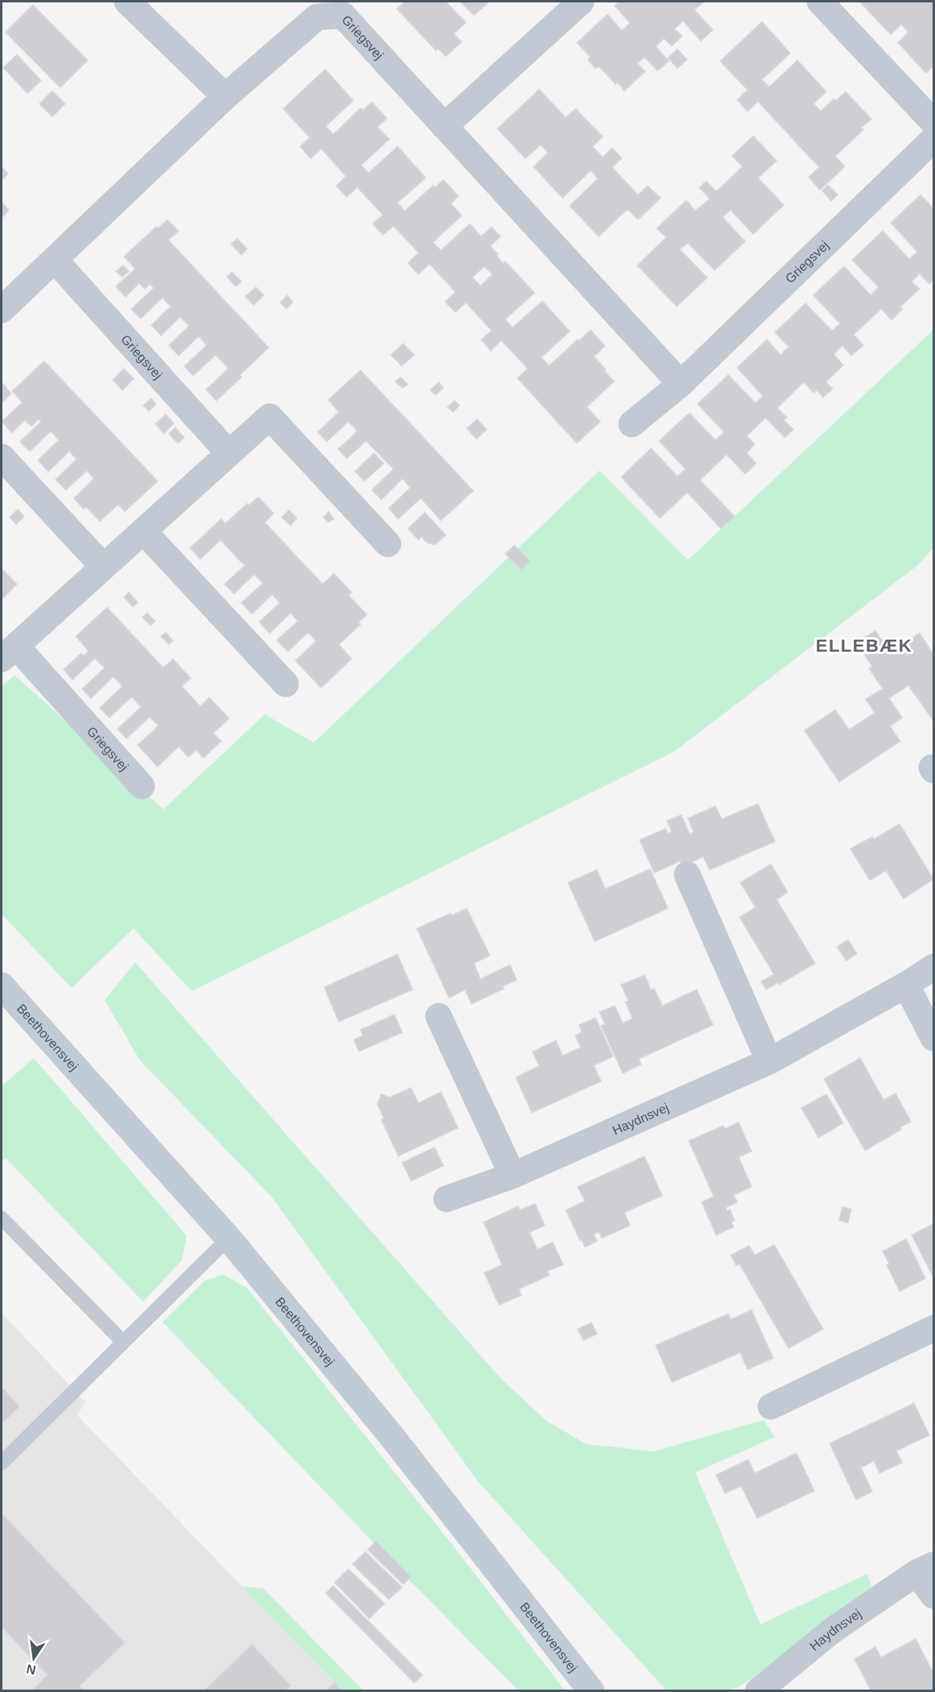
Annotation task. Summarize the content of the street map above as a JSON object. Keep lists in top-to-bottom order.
{
  "streets": {
    "street": ["Griegsvej", "Beethovensvej", "Haydnsvej"]
  },
  "districts": ["ELLEBÆK"],
  "north": "bottom"
}
